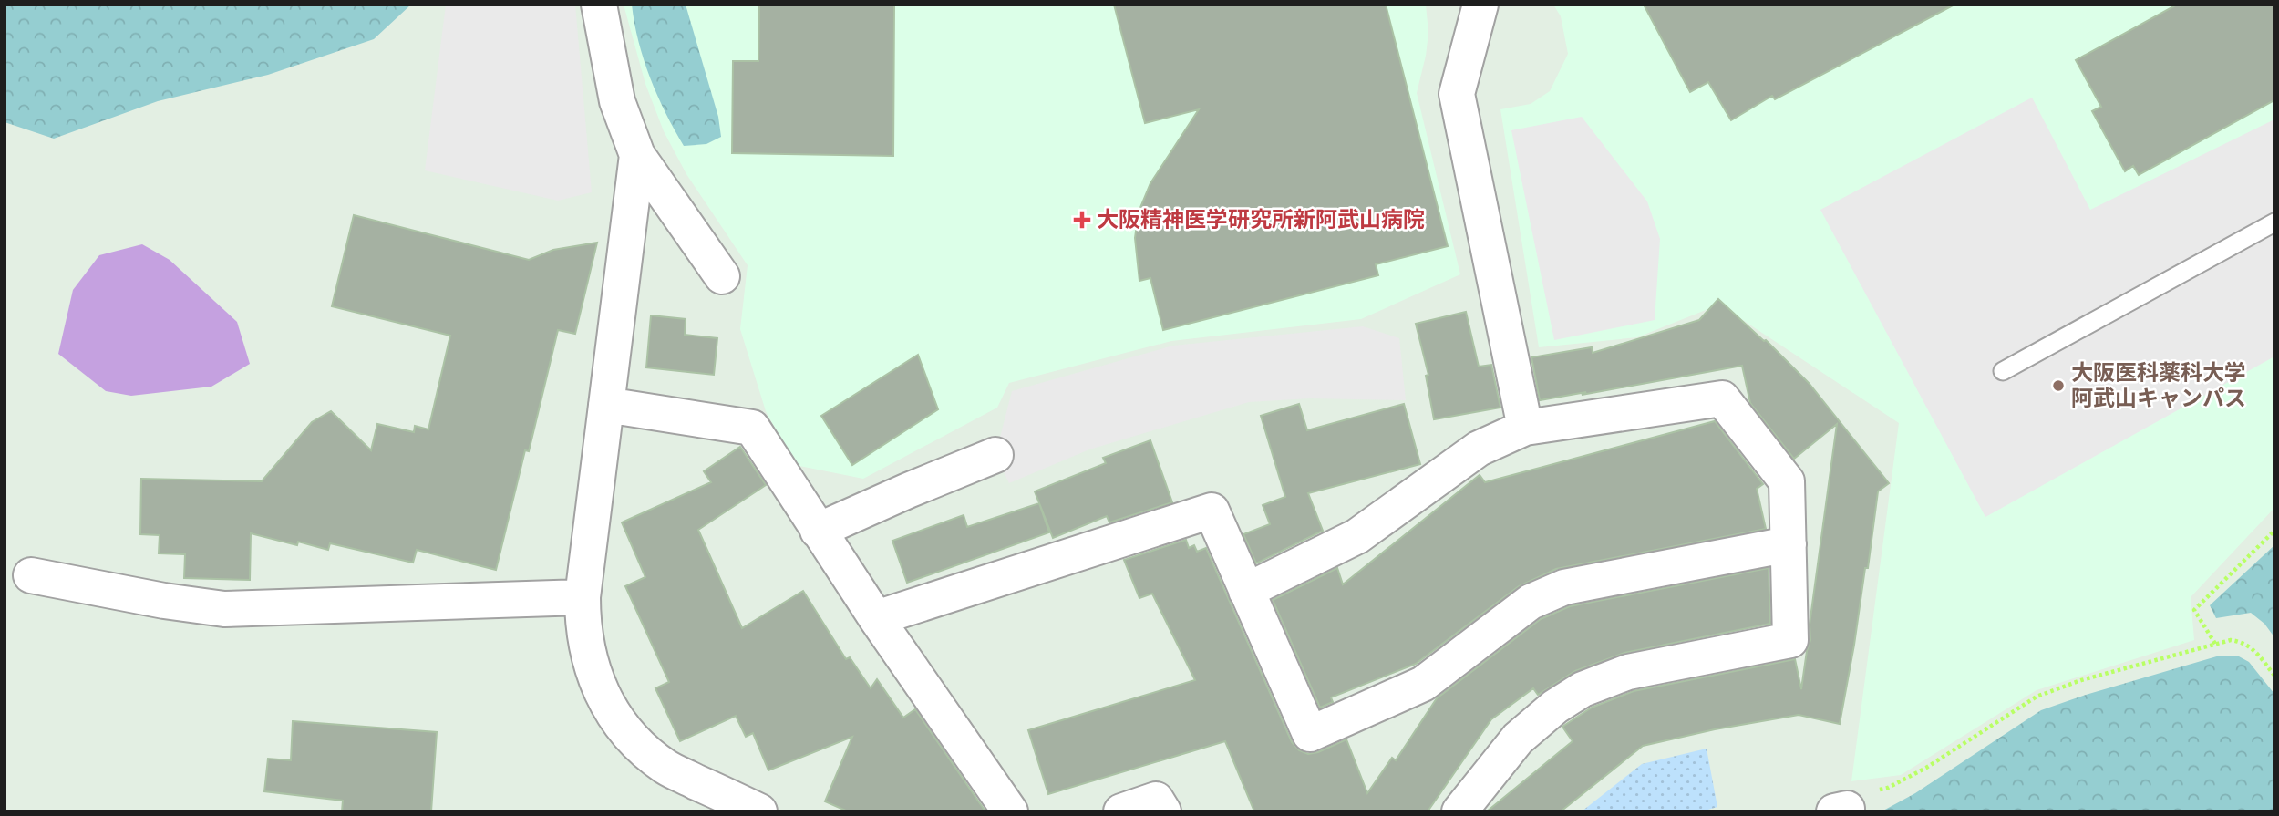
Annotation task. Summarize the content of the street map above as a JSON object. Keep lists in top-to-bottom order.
{
  "places": {
    "health": ["大阪精神医学研究所新阿武山病院"],
    "other": ["大阪医科薬科大学 阿武山キャンパス"]
  }
}
